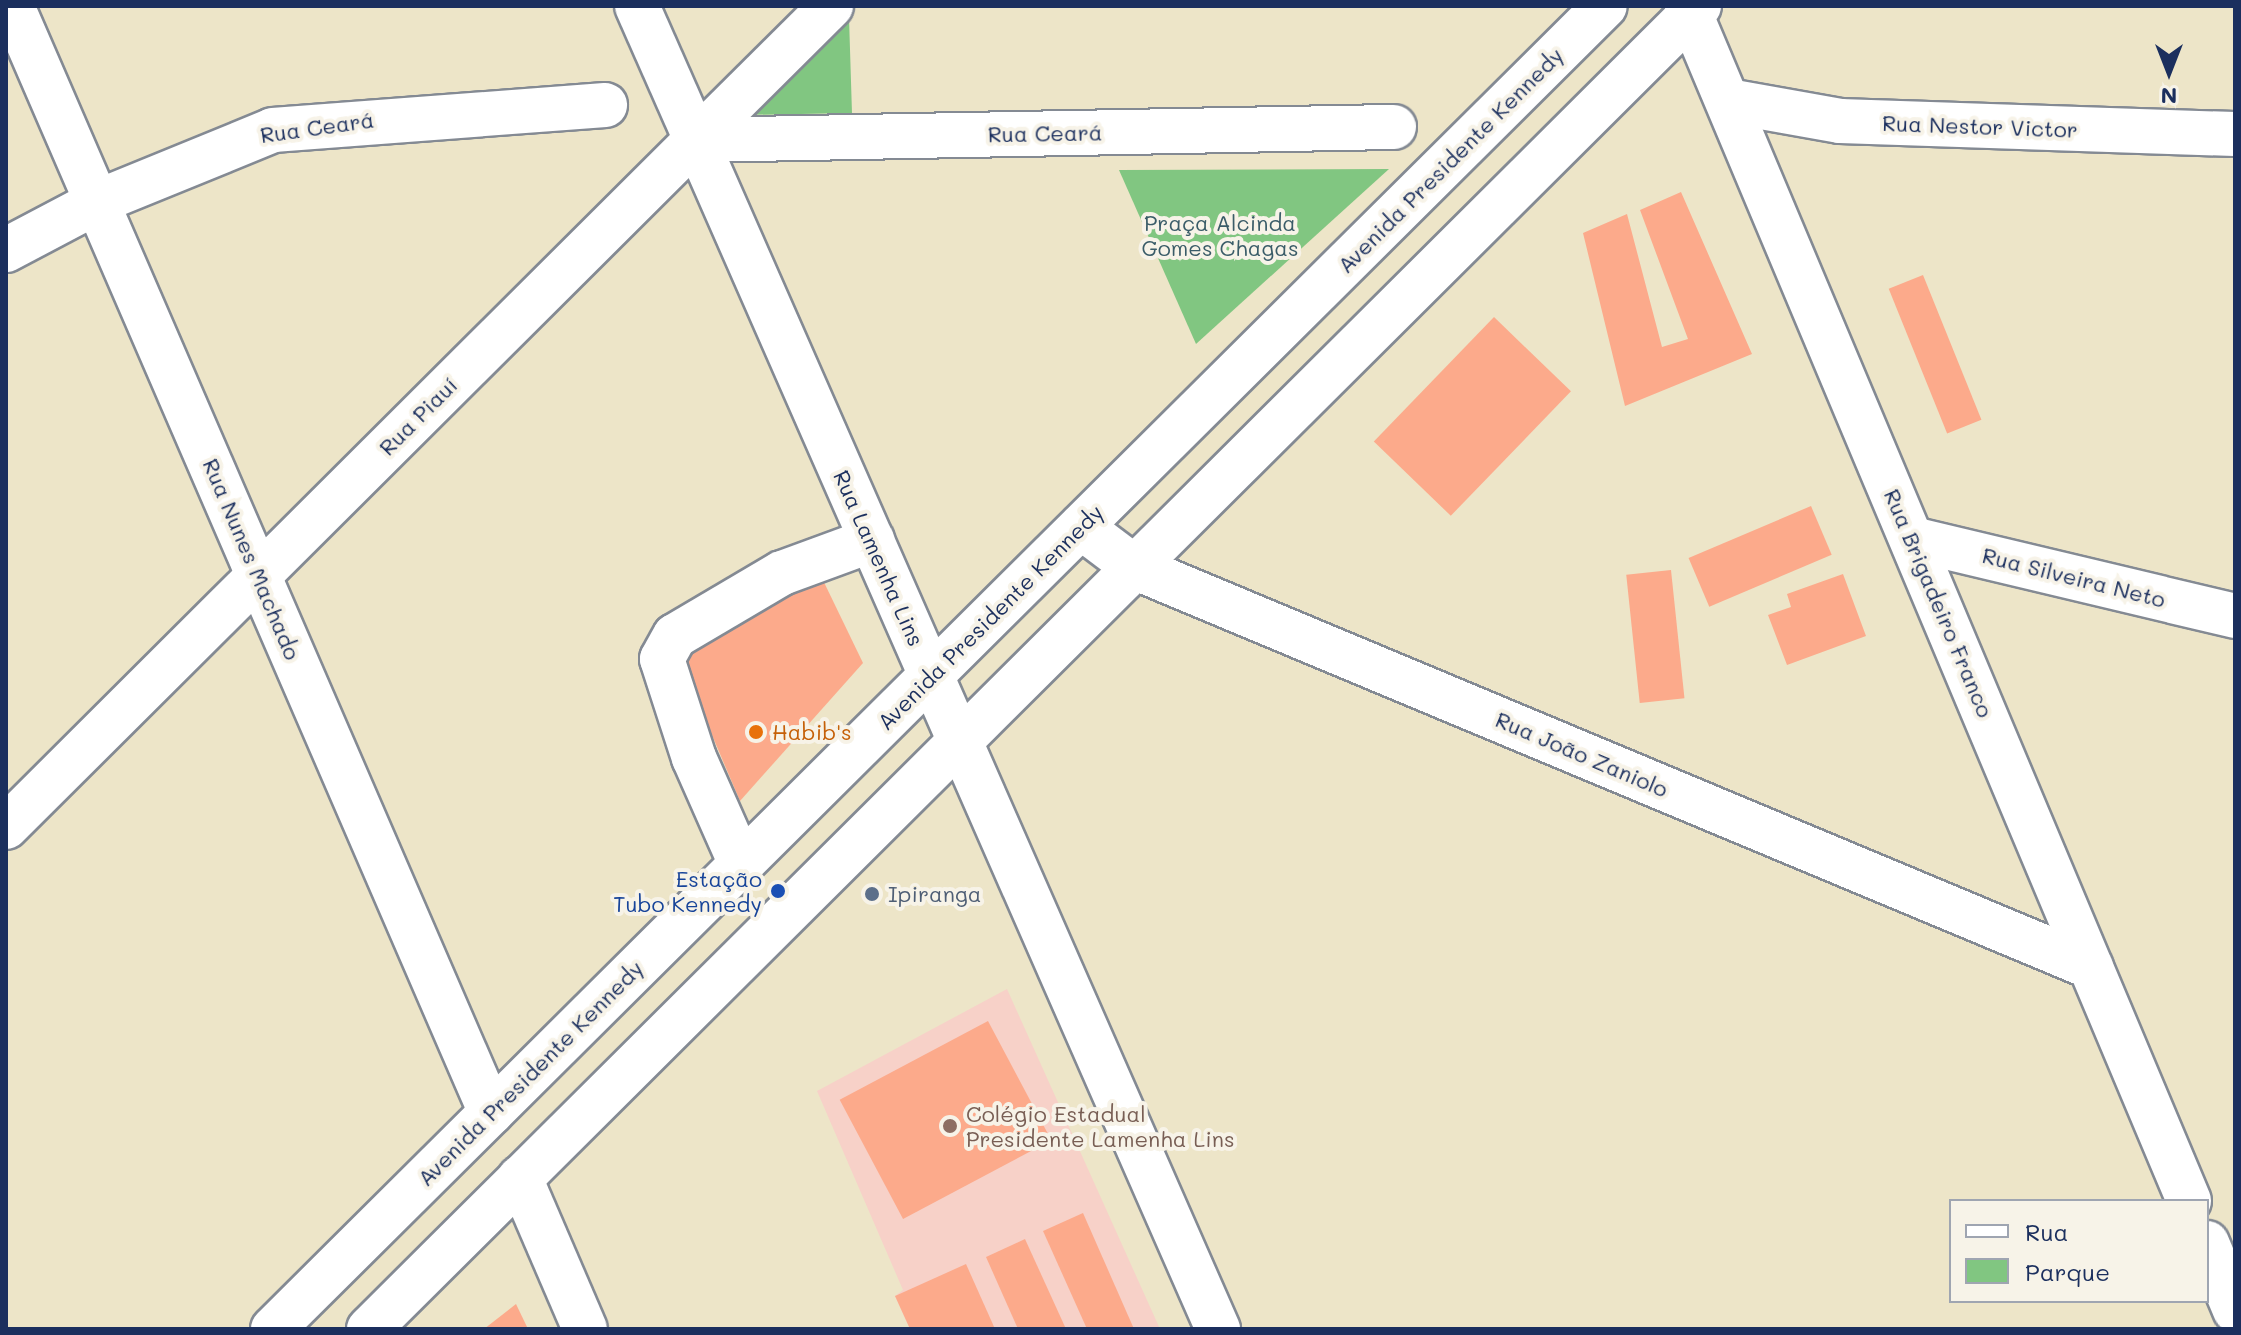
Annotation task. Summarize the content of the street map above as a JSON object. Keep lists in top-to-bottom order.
{
  "streets": {
    "main road": [
      "Rua Nestor Victor",
      "Rua Ceará",
      "Avenida Presidente Kennedy",
      "Rua Piauí",
      "Rua Lamenha Lins",
      "Rua Nunes Machado",
      "Rua Silveira Neto",
      "Rua Brigadeiro Franco",
      "Rua João Zaniolo"
    ]
  },
  "crossings": [
    ["Rua Nestor Victor", "Rua Brigadeiro Franco"],
    ["Rua Ceará", "Rua Piauí"],
    ["Rua Ceará", "Rua Lamenha Lins"],
    ["Rua Ceará", "Rua Nunes Machado"],
    ["Avenida Presidente Kennedy", "Rua Lamenha Lins"],
    ["Avenida Presidente Kennedy", "Rua Nunes Machado"],
    ["Avenida Presidente Kennedy", "Rua João Zaniolo"],
    ["Rua Piauí", "Rua Lamenha Lins"],
    ["Rua Piauí", "Rua Nunes Machado"],
    ["Rua Silveira Neto", "Rua Brigadeiro Franco"],
    ["Rua Brigadeiro Franco", "Rua João Zaniolo"]
  ],
  "parks": ["Praça Alcinda Gomes Chagas"],
  "places": [
    "Habib's",
    "Estação Tubo Kennedy",
    "Ipiranga",
    "Colégio Estadual Presidente Lamenha Lins"
  ],
  "legend": ["Rua", "Parque"],
  "north": "bottom"
}
